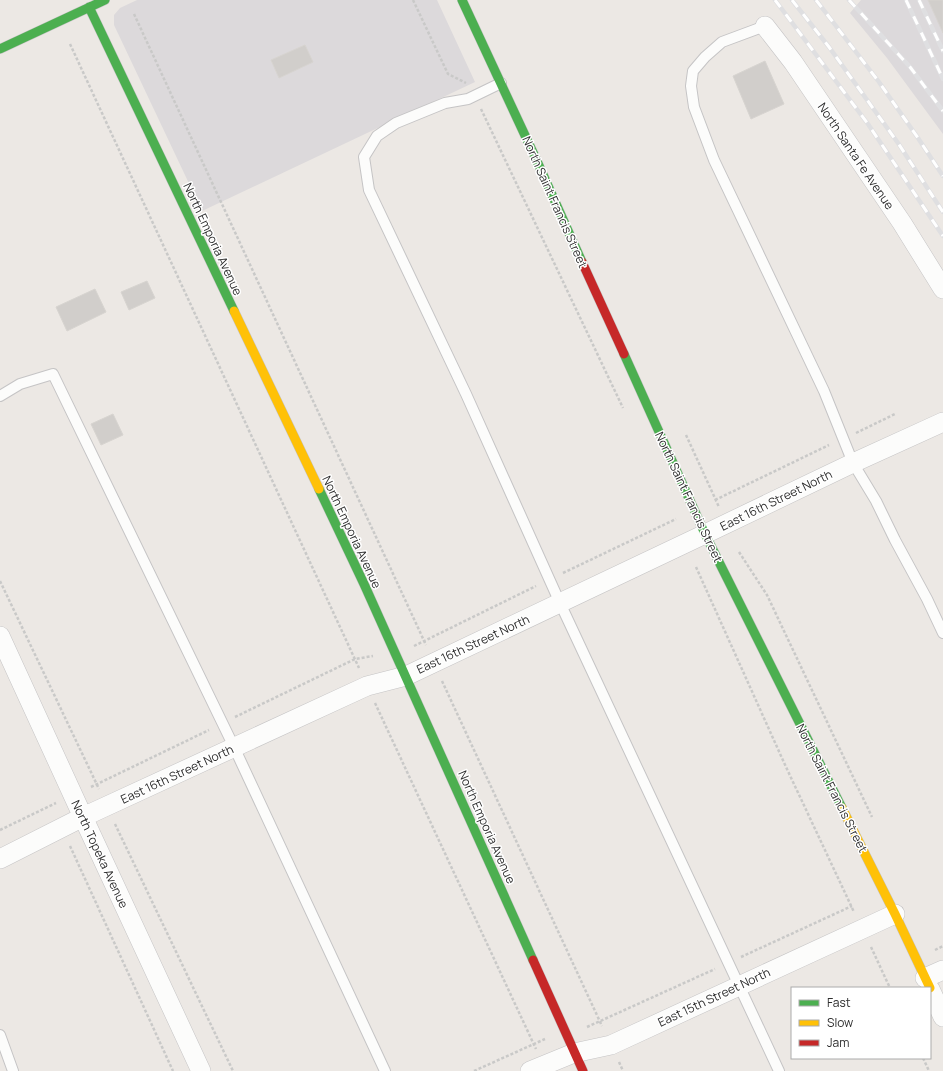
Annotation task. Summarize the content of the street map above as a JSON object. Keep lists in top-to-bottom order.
{
  "streets": {
    "street": [
      "North Santa Fe Avenue",
      "North Saint Francis Street",
      "North Emporia Avenue",
      "East 16th Street North",
      "North Topeka Avenue",
      "East 15th Street North"
    ]
  },
  "crossings": [
    ["North Saint Francis Street", "East 16th Street North"],
    ["North Saint Francis Street", "East 15th Street North"],
    ["North Emporia Avenue", "East 16th Street North"],
    ["North Emporia Avenue", "East 15th Street North"],
    ["East 16th Street North", "North Topeka Avenue"]
  ],
  "legend": ["Fast", "Slow", "Jam"]
}
